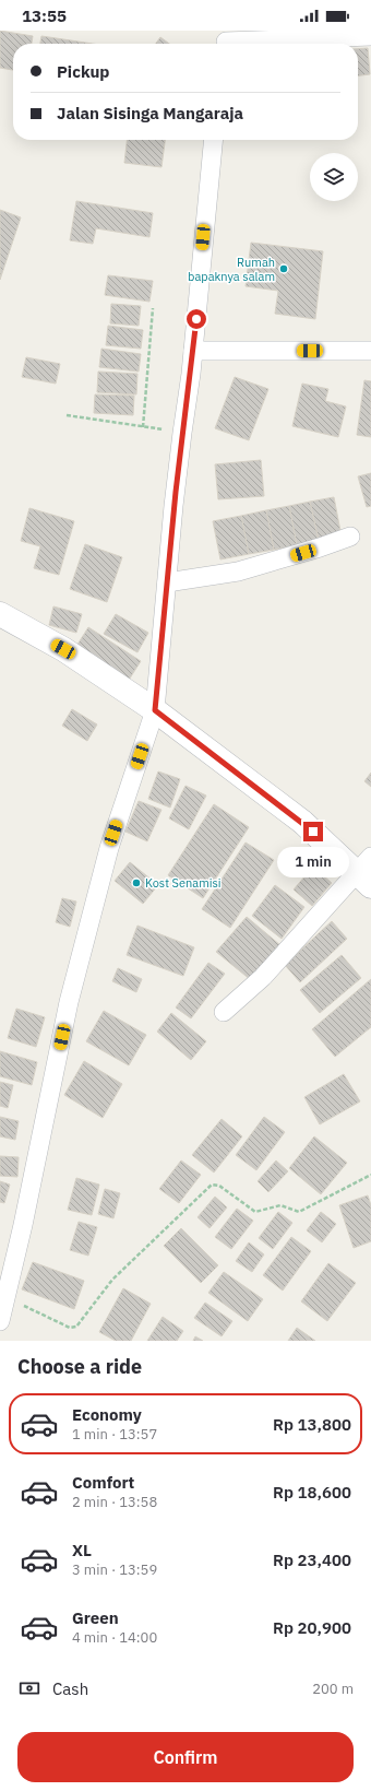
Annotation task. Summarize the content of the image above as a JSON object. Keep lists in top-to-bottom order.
{
  "places": ["Rumah bapaknya salam", "Kost Senamisi"],
  "page": {
    "status": "13:55",
    "banner": ["Pickup", "Jalan Sisinga Mangaraja"],
    "bubble": "1 min",
    "heading": "Choose a ride",
    "list": [
      {
        "name": "Economy",
        "note": "1 min · 13:57",
        "value": "Rp 13,800"
      },
      {
        "name": "Comfort",
        "note": "2 min · 13:58",
        "value": "Rp 18,600"
      },
      {
        "name": "XL",
        "note": "3 min · 13:59",
        "value": "Rp 23,400"
      },
      {
        "name": "Green",
        "note": "4 min · 14:00",
        "value": "Rp 20,900"
      }
    ],
    "pay": ["Cash", "200 m"],
    "buttons": "Confirm"
  }
}
